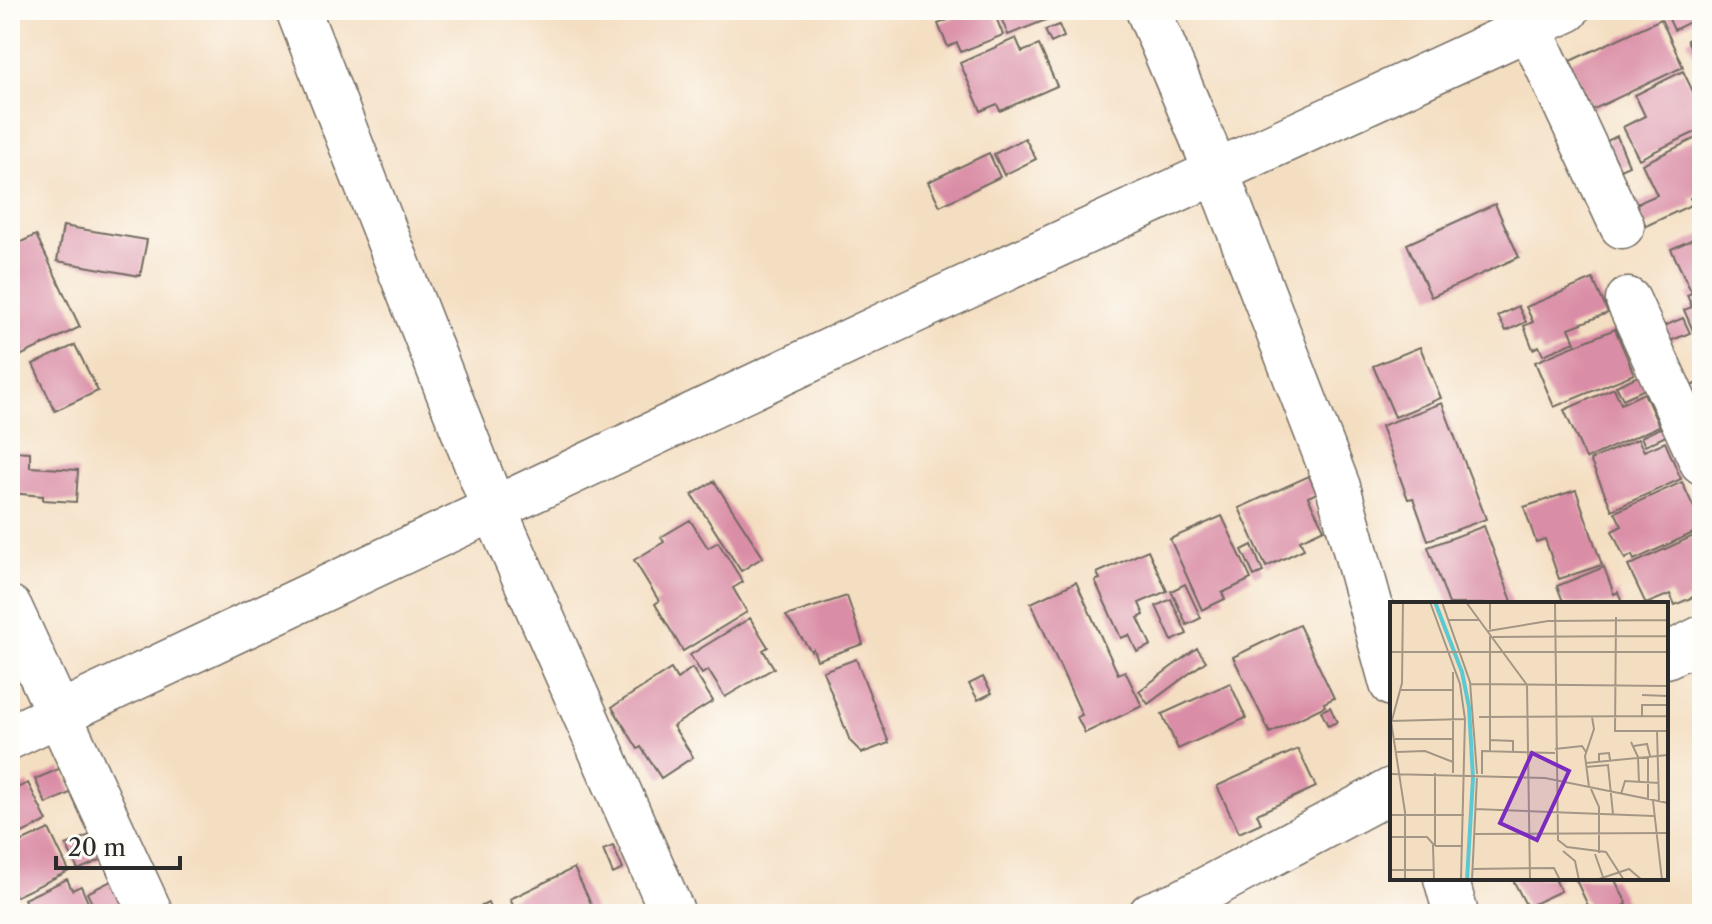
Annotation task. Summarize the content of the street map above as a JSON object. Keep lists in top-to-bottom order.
{
  "scale_bar": "20 m"
}
